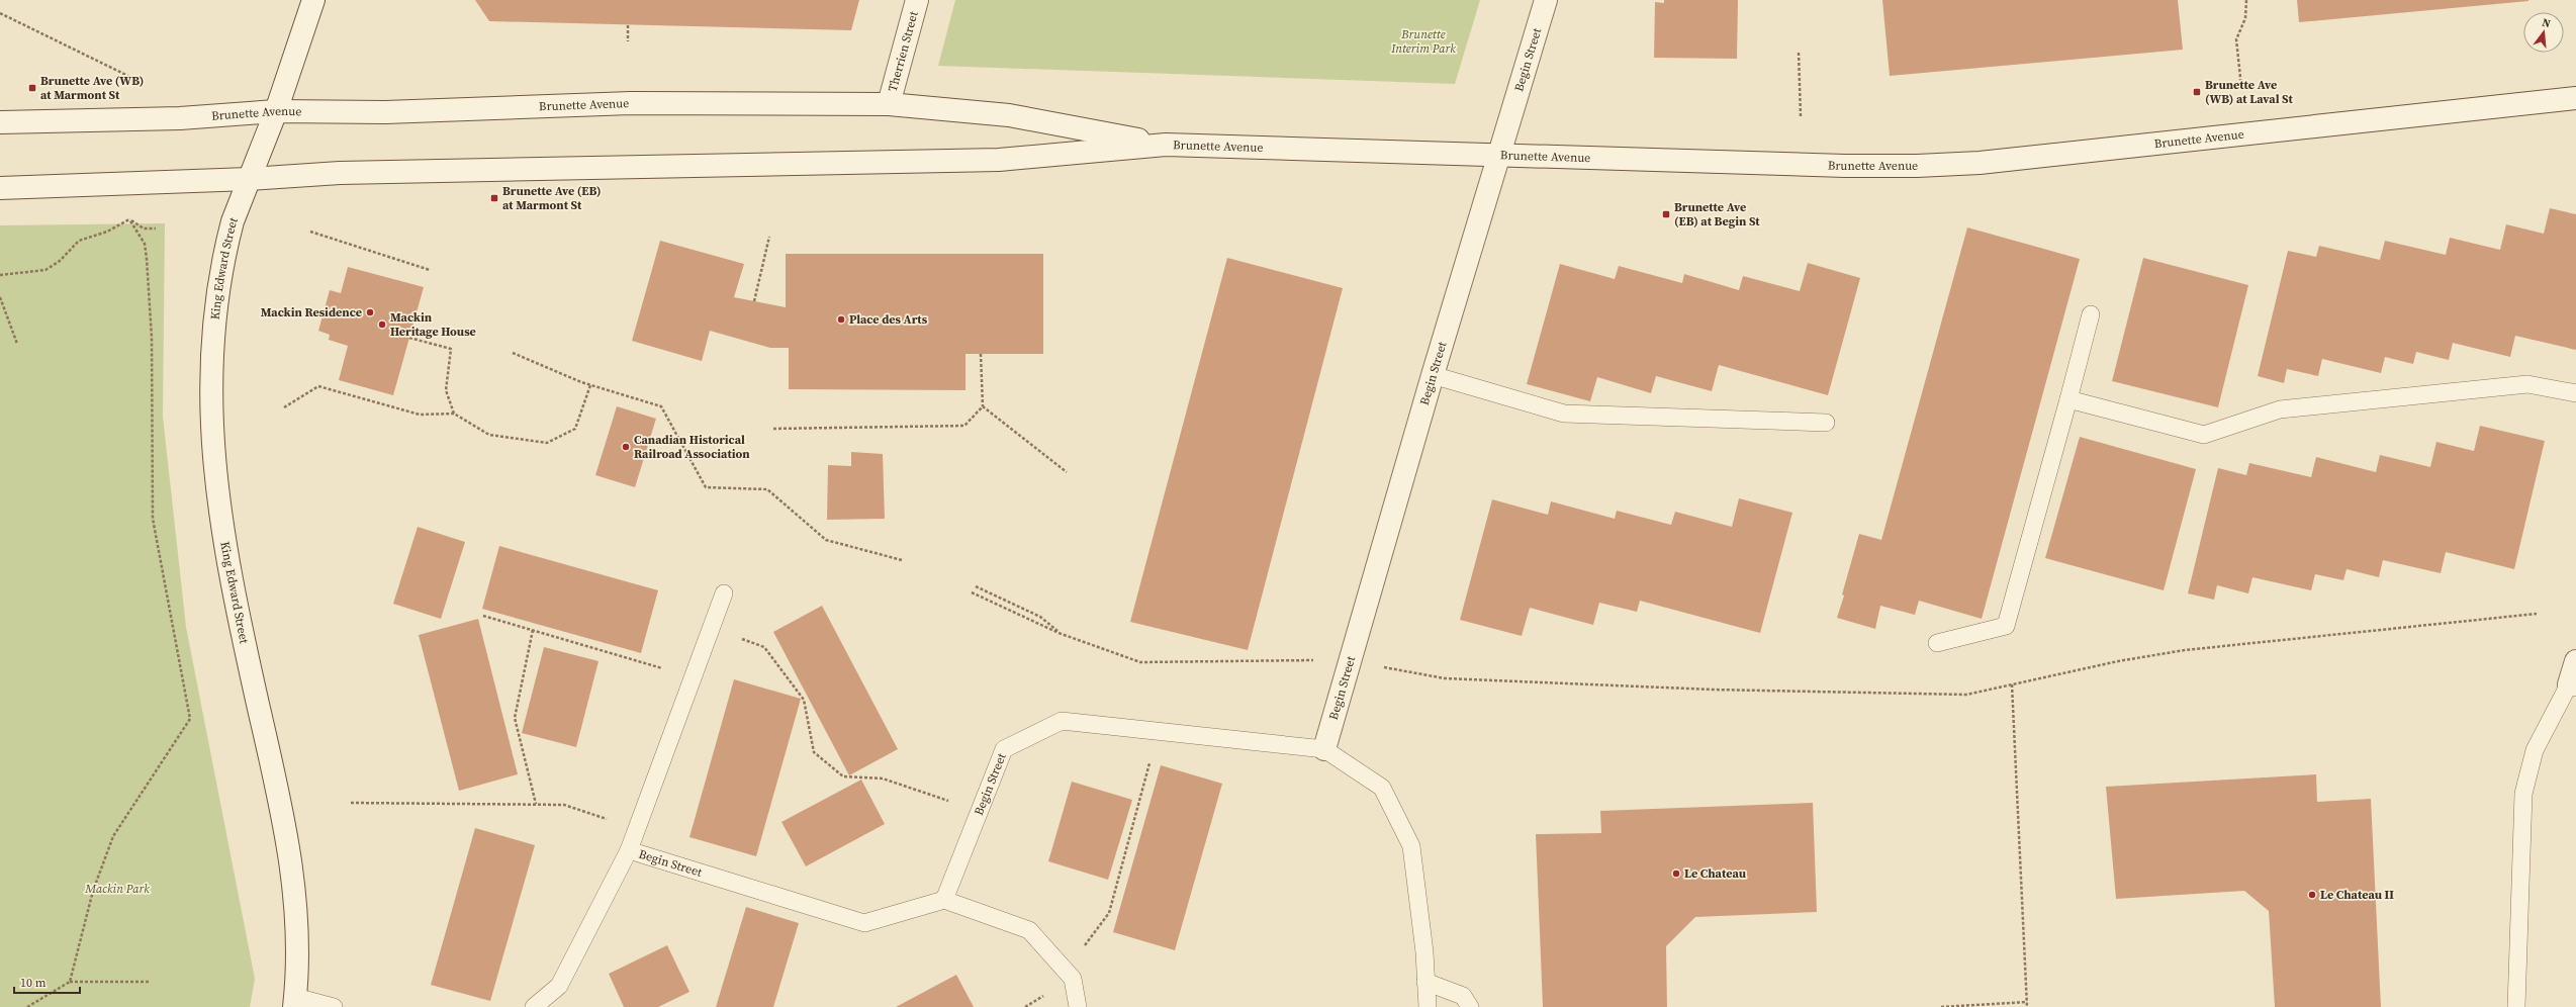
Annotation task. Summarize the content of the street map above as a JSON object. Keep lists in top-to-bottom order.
{
  "streets": {
    "main road": [
      "Therrien Street",
      "Begin Street",
      "Brunette Avenue",
      "King Edward Street"
    ]
  },
  "crossings": [
    ["Therrien Street", "Brunette Avenue"],
    ["Begin Street", "Brunette Avenue"],
    ["Brunette Avenue", "King Edward Street"]
  ],
  "parks": ["Brunette Interim Park", "Mackin Park"],
  "places": {
    "transit": [
      "Brunette Ave (WB) at Marmont St",
      "Brunette Ave (WB) at Laval St",
      "Brunette Ave (EB) at Marmont St",
      "Brunette Ave (EB) at Begin St"
    ],
    "other": [
      "Mackin Residence",
      "Place des Arts",
      "Mackin Heritage House",
      "Canadian Historical Railroad Association",
      "Le Chateau",
      "Le Chateau II"
    ]
  },
  "scale_bar": "10 m",
  "north": "top"
}
